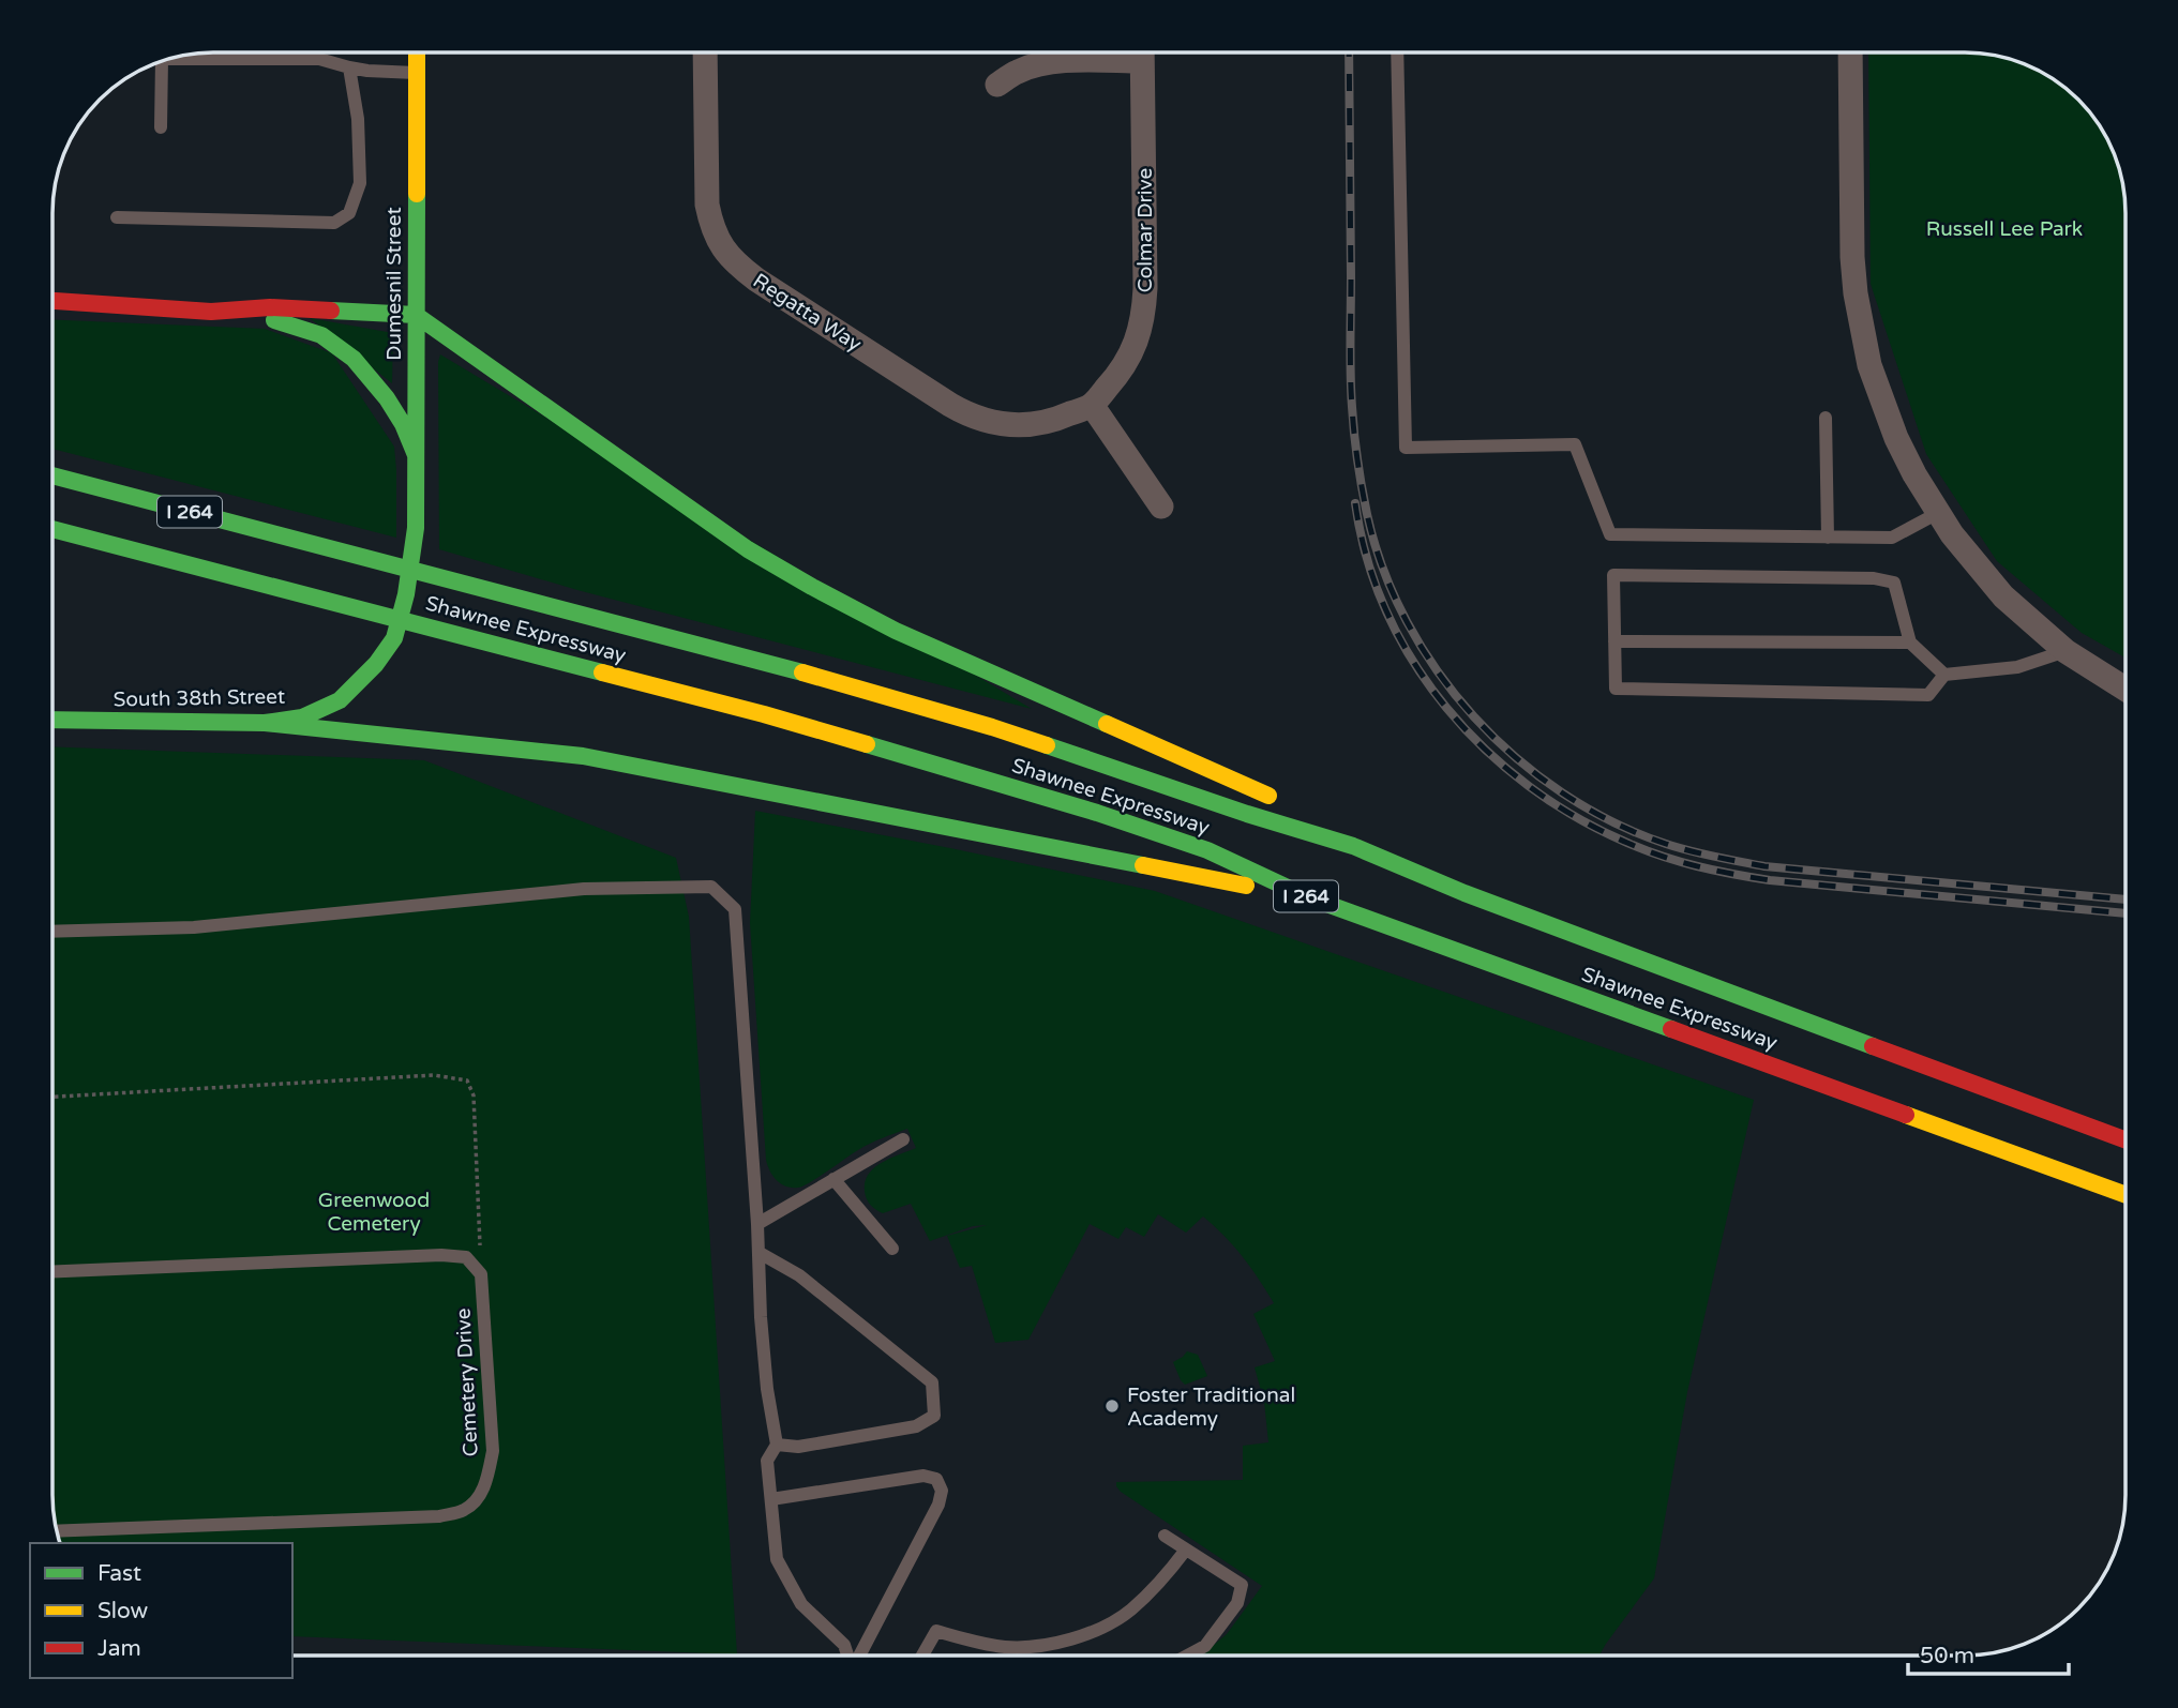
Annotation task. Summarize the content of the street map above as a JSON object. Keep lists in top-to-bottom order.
{
  "streets": {
    "main road": [
      "Dumesnil Street",
      "I 264",
      "Shawnee Expressway",
      "South 38th Street"
    ],
    "street": ["Colmar Drive", "Regatta Way"],
    "lane": ["Cemetery Drive"]
  },
  "crossings": [
    ["Colmar Drive", "Regatta Way"],
    ["Dumesnil Street", "South 38th Street"]
  ],
  "parks": ["Russell Lee Park", "Greenwood Cemetery"],
  "places": ["Foster Traditional Academy"],
  "legend": ["Fast", "Slow", "Jam"],
  "scale_bar": "50 m"
}
